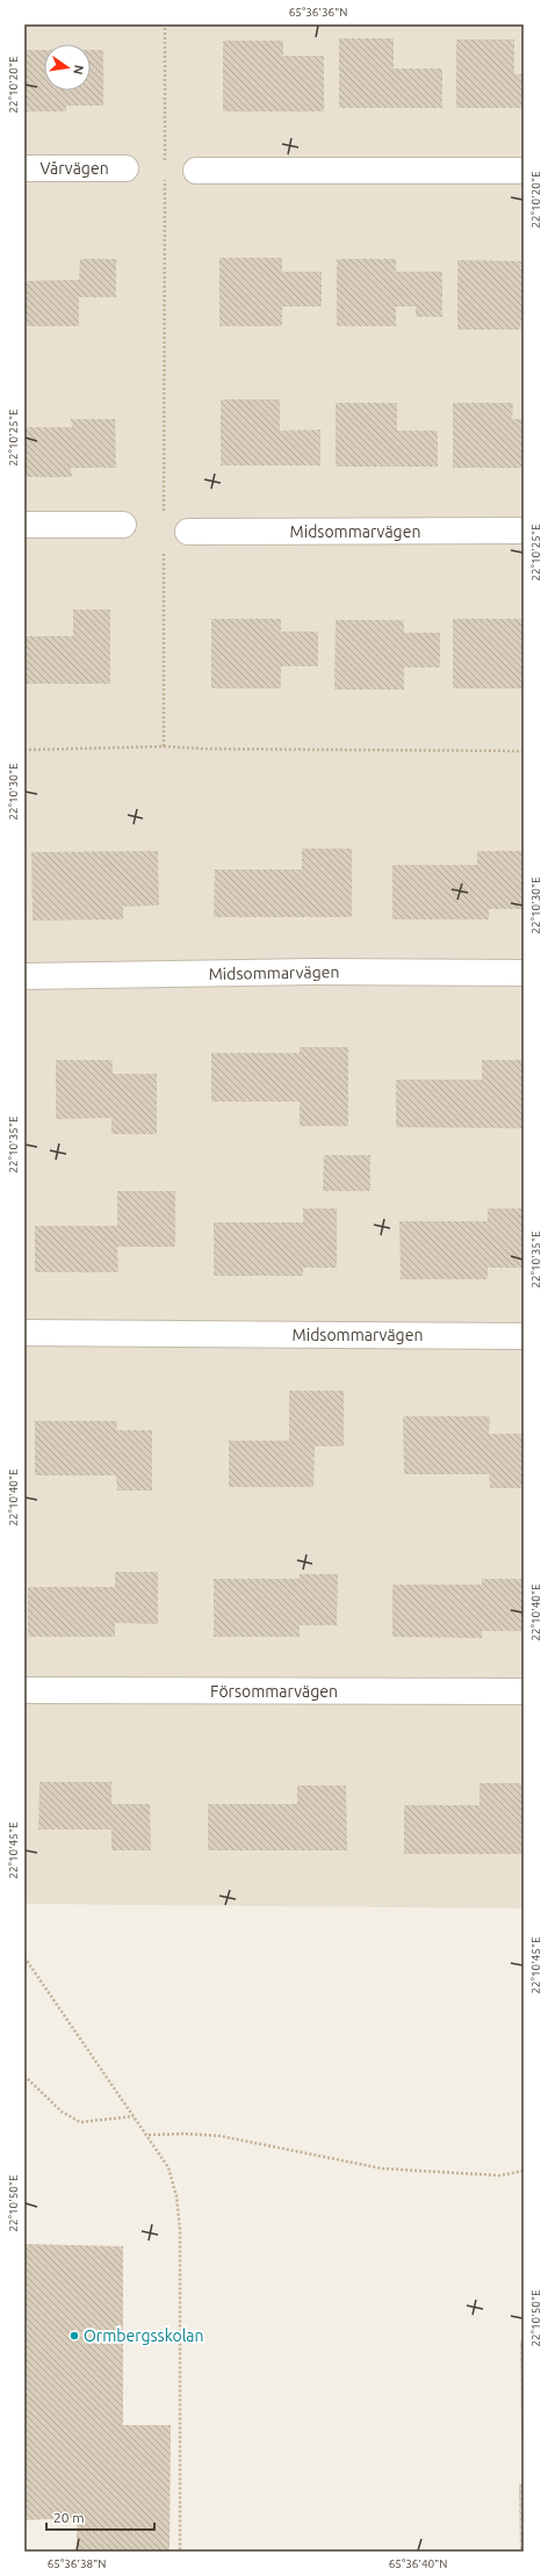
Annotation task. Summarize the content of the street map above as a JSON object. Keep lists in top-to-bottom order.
{
  "streets": {
    "street": ["Vårvägen", "Midsommarvägen", "Försommarvägen"]
  },
  "places": ["Ormbergsskolan"],
  "scale_bar": "20 m",
  "north": "right",
  "coordinates": [
    "65°36'36\"N",
    "22°10'20\"E",
    "22°10'25\"E",
    "22°10'30\"E",
    "22°10'35\"E",
    "22°10'40\"E",
    "22°10'45\"E",
    "22°10'50\"E",
    "65°36'38\"N",
    "65°36'40\"N"
  ]
}
